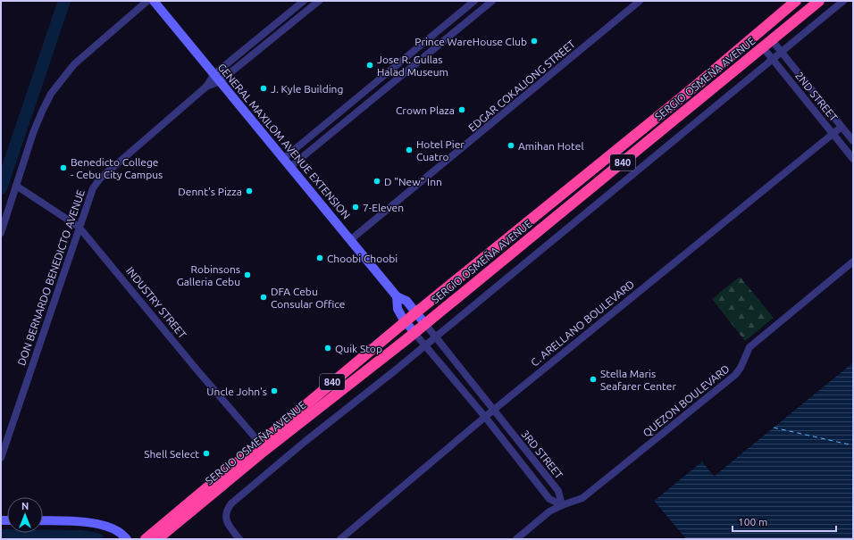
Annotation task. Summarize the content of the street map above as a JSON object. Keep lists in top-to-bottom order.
{
  "streets": {
    "highway": ["SERGIO OSMEÑA AVENUE", "840"],
    "main road": ["GENERAL MAXILOM AVENUE EXTENSION"],
    "street": [
      "EDGAR COKALIONG STREET",
      "2ND STREET",
      "DON BERNARDO BENEDICTO AVENUE",
      "INDUSTRY STREET",
      "C. ARELLANO BOULEVARD",
      "QUEZON BOULEVARD",
      "3RD STREET"
    ]
  },
  "crossings": [
    ["SERGIO OSMEÑA AVENUE", "2ND STREET"],
    ["SERGIO OSMEÑA AVENUE", "GENERAL MAXILOM AVENUE EXTENSION"],
    ["SERGIO OSMEÑA AVENUE", "INDUSTRY STREET"],
    ["SERGIO OSMEÑA AVENUE", "3RD STREET"],
    ["EDGAR COKALIONG STREET", "GENERAL MAXILOM AVENUE EXTENSION"],
    ["2ND STREET", "C. ARELLANO BOULEVARD"],
    ["GENERAL MAXILOM AVENUE EXTENSION", "DON BERNARDO BENEDICTO AVENUE"],
    ["GENERAL MAXILOM AVENUE EXTENSION", "3RD STREET"],
    ["DON BERNARDO BENEDICTO AVENUE", "INDUSTRY STREET"],
    ["C. ARELLANO BOULEVARD", "3RD STREET"],
    ["QUEZON BOULEVARD", "3RD STREET"]
  ],
  "places": [
    "Prince WareHouse Club",
    "Jose R. Gullas Halad Museum",
    "J. Kyle Building",
    "Crown Plaza",
    "Amihan Hotel",
    "Hotel Pier Cuatro",
    "Benedicto College - Cebu City Campus",
    "D \"New\" Inn",
    "Dennt's Pizza",
    "7-Eleven",
    "Choobi Choobi",
    "Robinsons Galleria Cebu",
    "DFA Cebu Consular Office",
    "Quik Stop",
    "Stella Maris Seafarer Center",
    "Uncle John's",
    "Shell Select"
  ],
  "scale_bar": "100 m",
  "north": "top"
}
